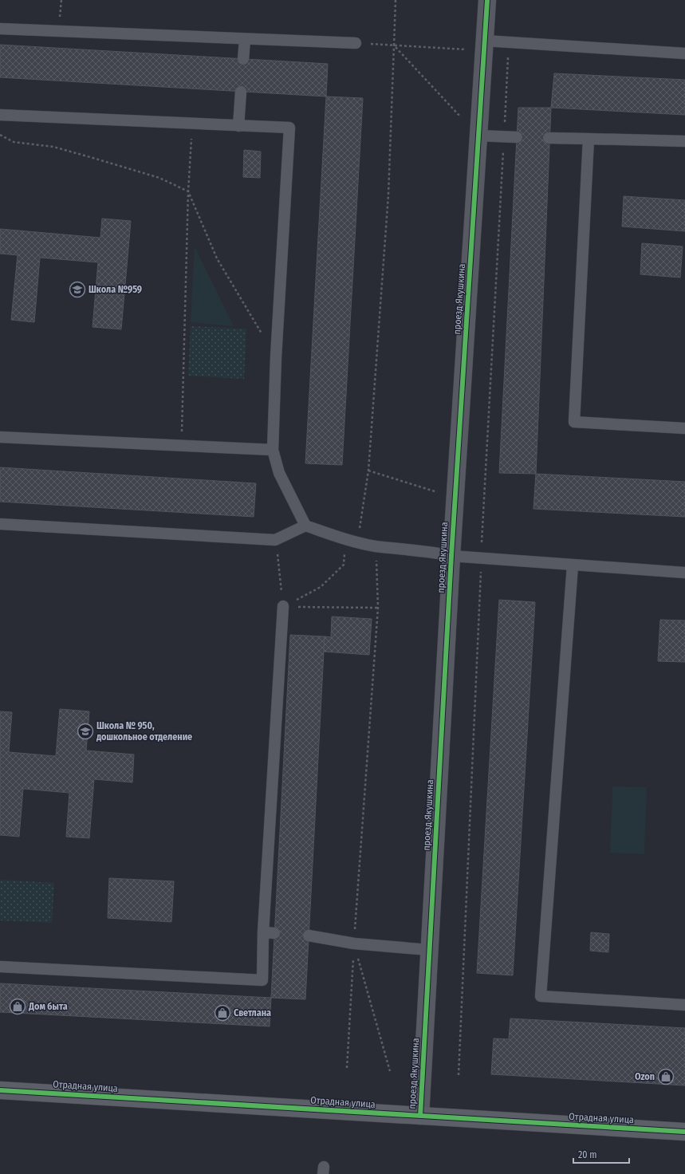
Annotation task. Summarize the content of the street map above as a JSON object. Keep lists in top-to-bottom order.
{
  "streets": {
    "street": ["проезд Якушкина", "Отрадная улица"]
  },
  "crossings": [
    ["проезд Якушкина", "Отрадная улица"]
  ],
  "places": {
    "school or university": ["Школа №959", "Школа № 950, дошкольное отделение"],
    "shop": ["Дом быта", "Светлана", "Ozon"]
  },
  "scale_bar": "20 m"
}
